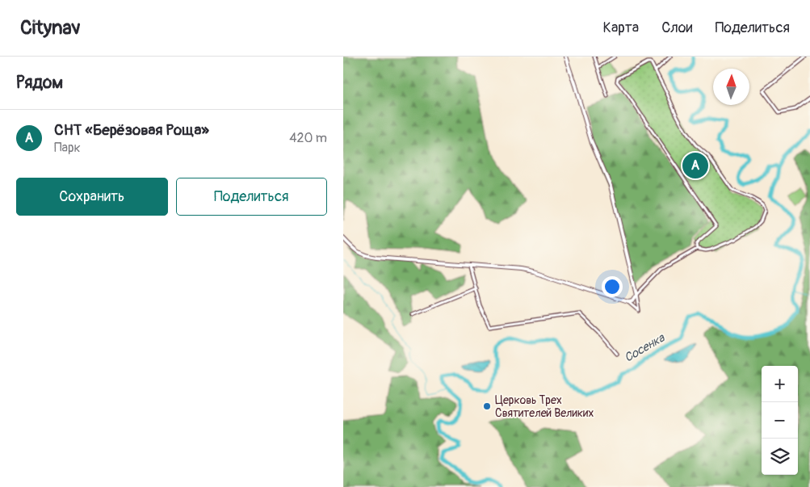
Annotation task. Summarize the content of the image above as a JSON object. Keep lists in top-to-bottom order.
{
  "water": ["Сосенка"],
  "places": ["Церковь Трех Святителей Великих"],
  "north": "top",
  "page": {
    "header": "Citynav",
    "nav": ["Карта", "Слои", "Поделиться"],
    "heading": "Рядом",
    "list": [
      {
        "mark": "A",
        "name": "СНТ «Берёзовая Роща»",
        "note": "Парк",
        "value": "420 m"
      }
    ],
    "pins": "A",
    "buttons": ["Сохранить", "Поделиться"],
    "map_buttons": ["+", "−"]
  }
}
